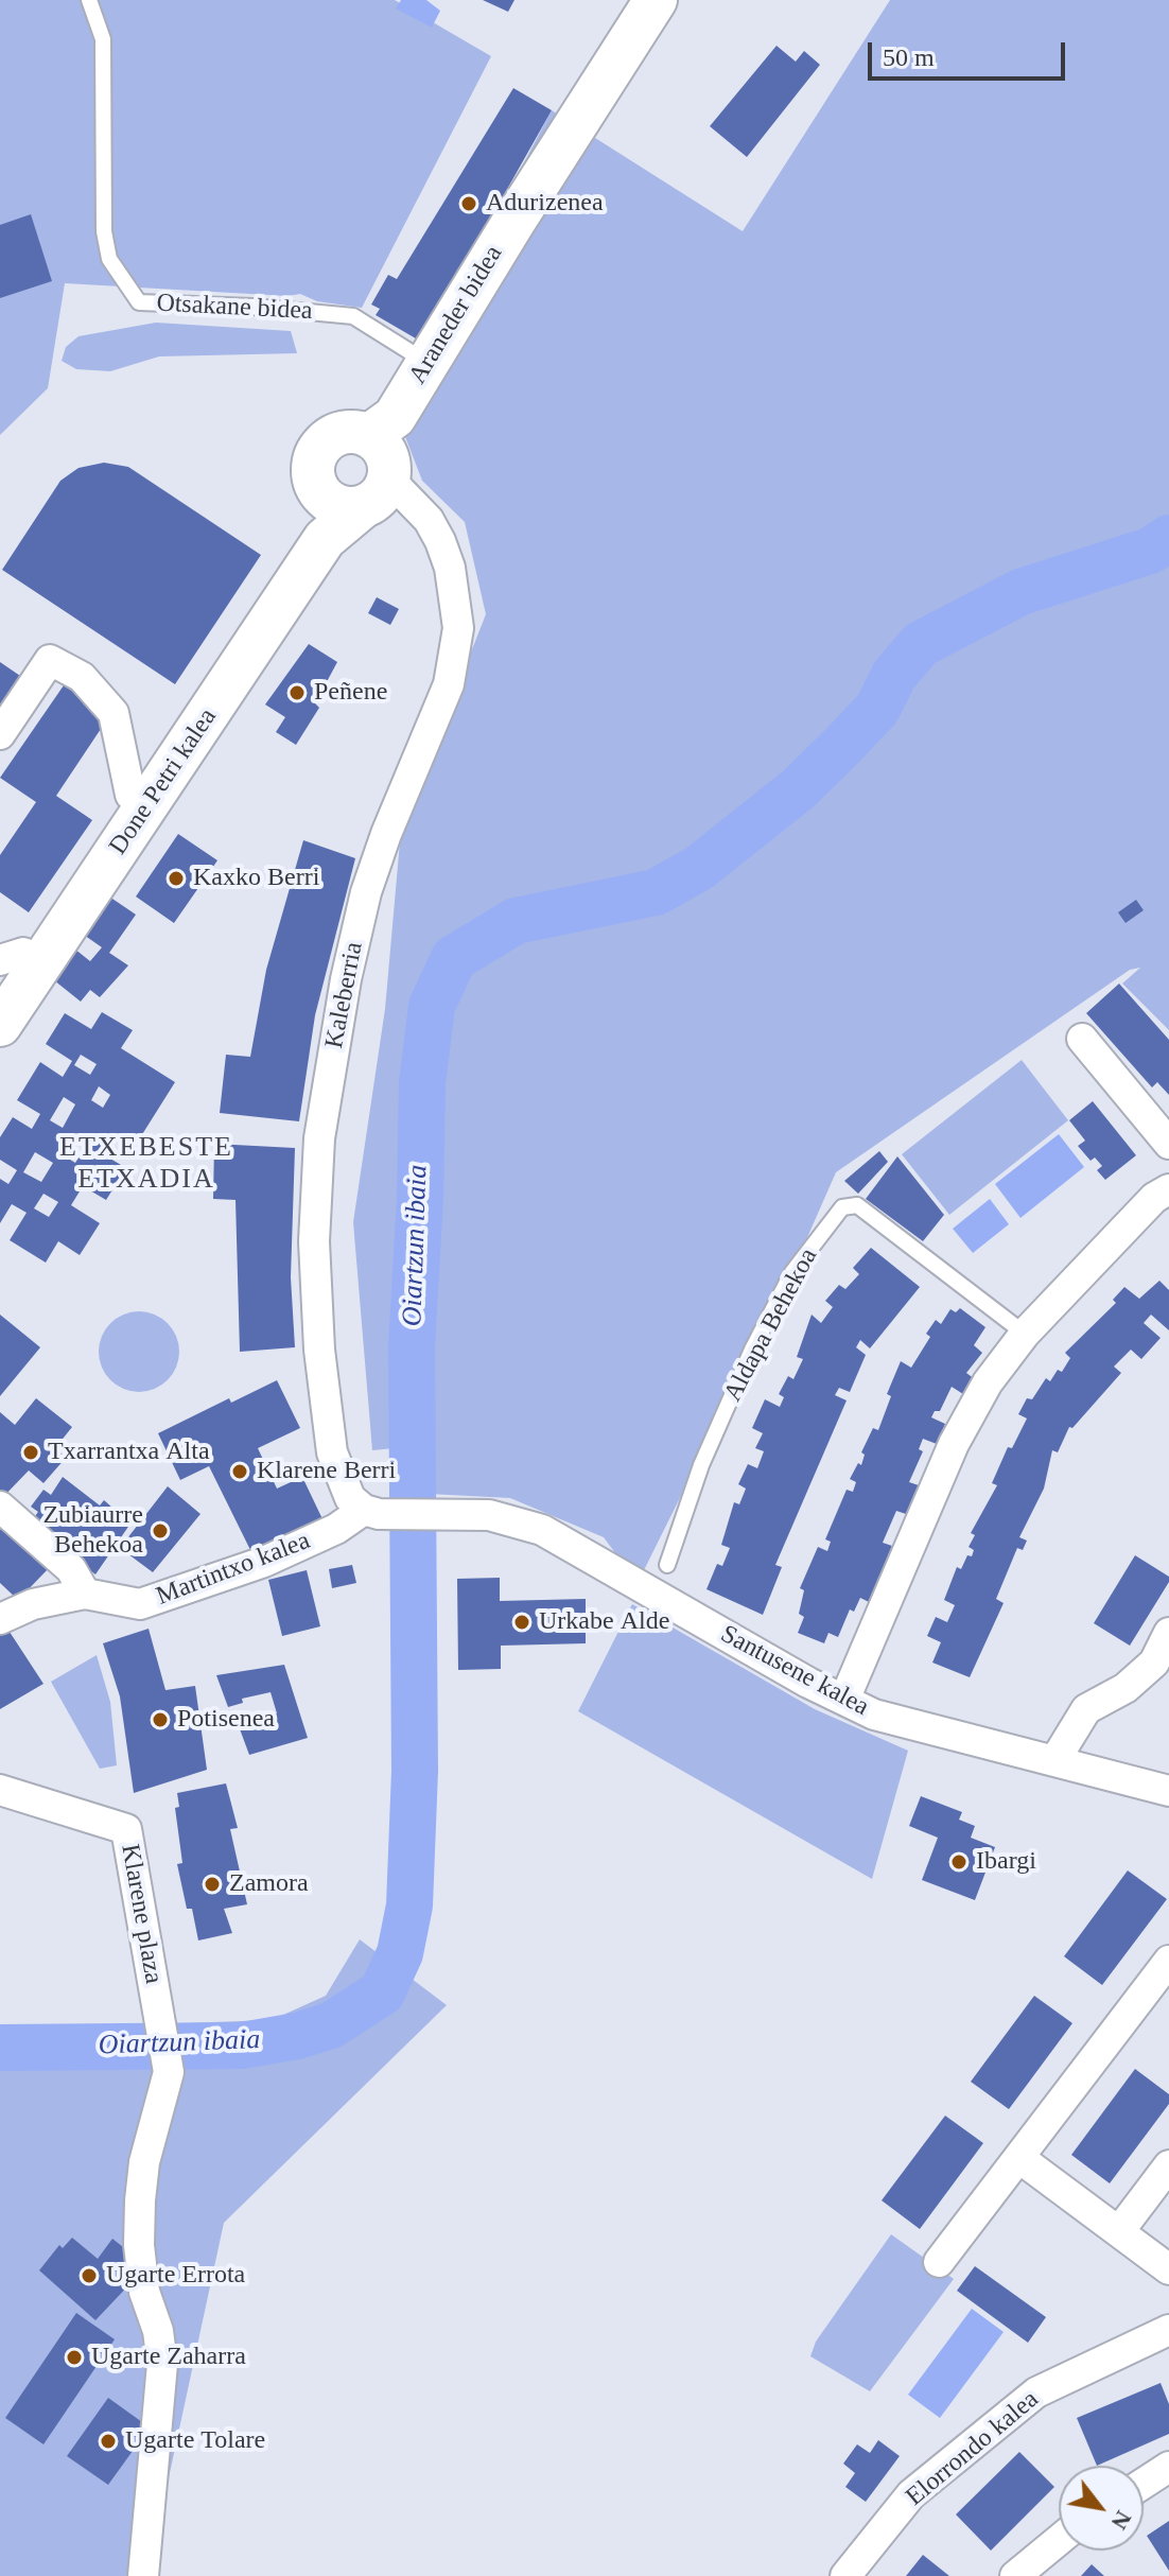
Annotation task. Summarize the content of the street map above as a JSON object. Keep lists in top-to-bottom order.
{
  "streets": {
    "street": [
      "Araneder bidea",
      "Done Petri kalea",
      "Kaleberria",
      "Martintxo kalea",
      "Santusene kalea",
      "Klarene plaza",
      "Elorrondo kalea"
    ],
    "lane": ["Otsakane bidea", "Aldapa Behekoa"]
  },
  "crossings": [
    ["Otsakane bidea", "Araneder bidea"],
    ["Araneder bidea", "Done Petri kalea"],
    ["Araneder bidea", "Kaleberria"],
    ["Done Petri kalea", "Kaleberria"],
    ["Kaleberria", "Martintxo kalea"],
    ["Kaleberria", "Santusene kalea"],
    ["Martintxo kalea", "Santusene kalea"]
  ],
  "districts": ["ETXEBESTE ETXADIA"],
  "water": ["Oiartzun ibaia"],
  "places": [
    "Adurizenea",
    "Peñene",
    "Kaxko Berri",
    "Txarrantxa Alta",
    "Klarene Berri",
    "Zubiaurre Behekoa",
    "Urkabe Alde",
    "Potisenea",
    "Ibargi",
    "Zamora",
    "Ugarte Errota",
    "Ugarte Zaharra",
    "Ugarte Tolare"
  ],
  "scale_bar": "50 m",
  "north": "bottom right"
}
